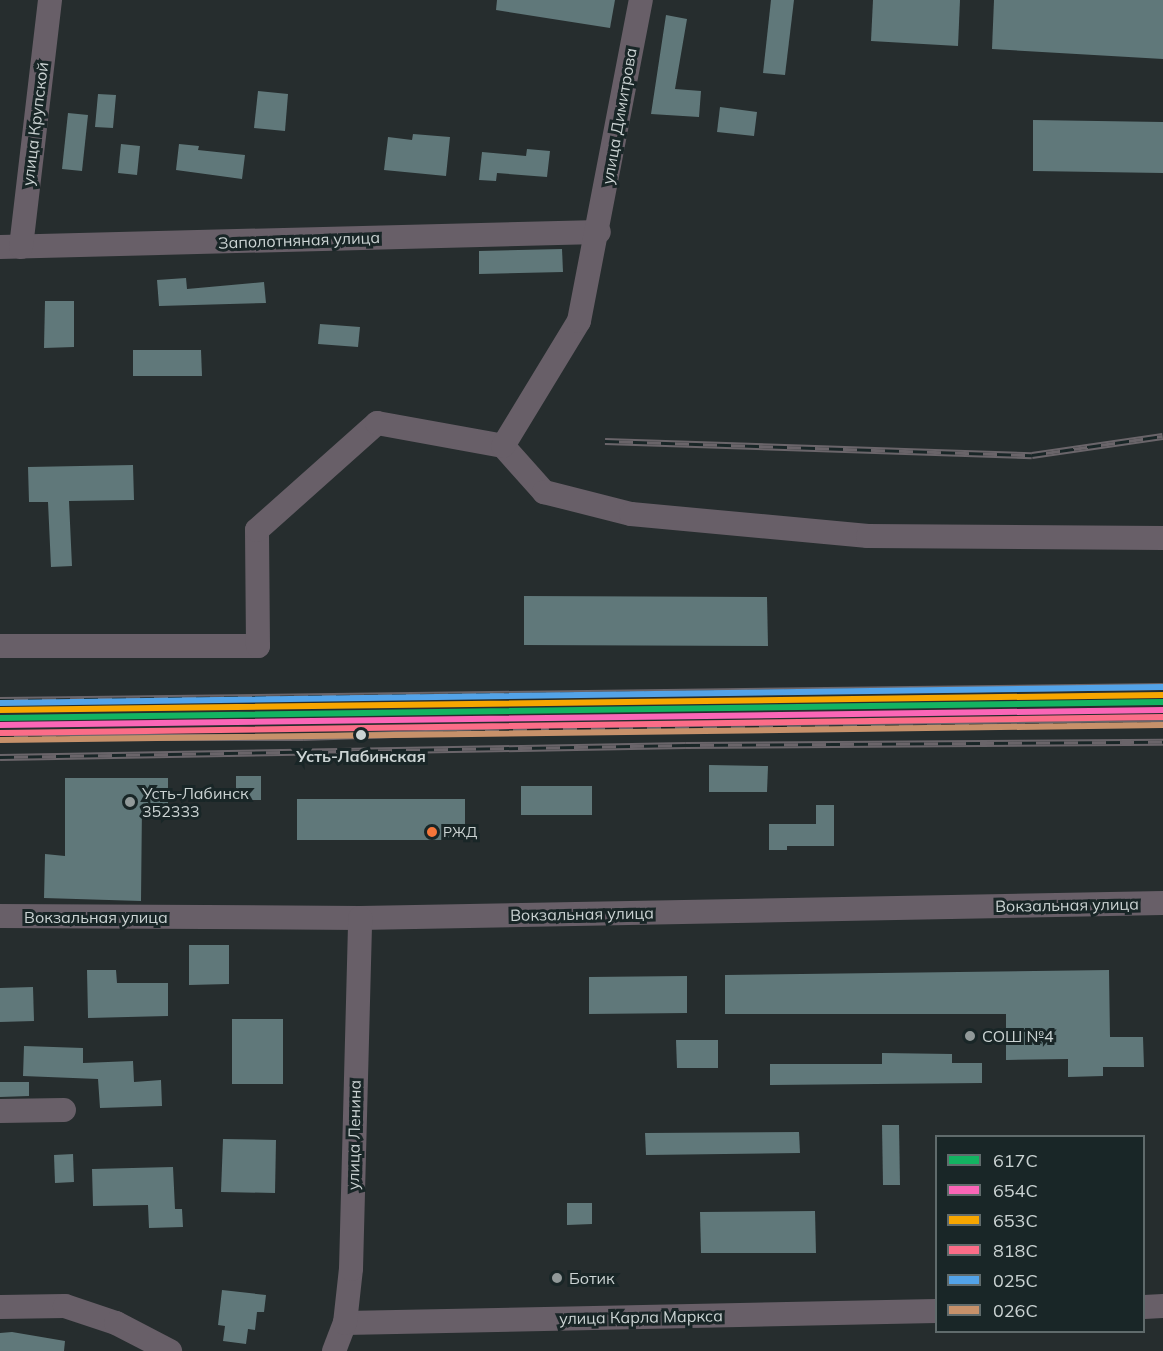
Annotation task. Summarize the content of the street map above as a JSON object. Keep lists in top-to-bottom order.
{
  "streets": {
    "street": [
      "улица Димитрова",
      "улица Крупской",
      "Заполотняная улица",
      "Вокзальная улица",
      "улица Ленина",
      "улица Карла Маркса"
    ]
  },
  "crossings": [
    ["улица Димитрова", "Заполотняная улица"],
    ["улица Крупской", "Заполотняная улица"],
    ["Вокзальная улица", "улица Ленина"],
    ["улица Ленина", "улица Карла Маркса"]
  ],
  "places": [
    "Усть-Лабинская",
    "Усть-Лабинск 352333",
    "РЖД",
    "СОШ №4",
    "Ботик"
  ],
  "lines": [
    "transit line 025С",
    "transit line 653С",
    "transit line 617C",
    "transit line 654С",
    "transit line 818С",
    "transit line 026С"
  ],
  "legend": [
    "617C",
    "654С",
    "653С",
    "818С",
    "025С",
    "026С"
  ]
}
